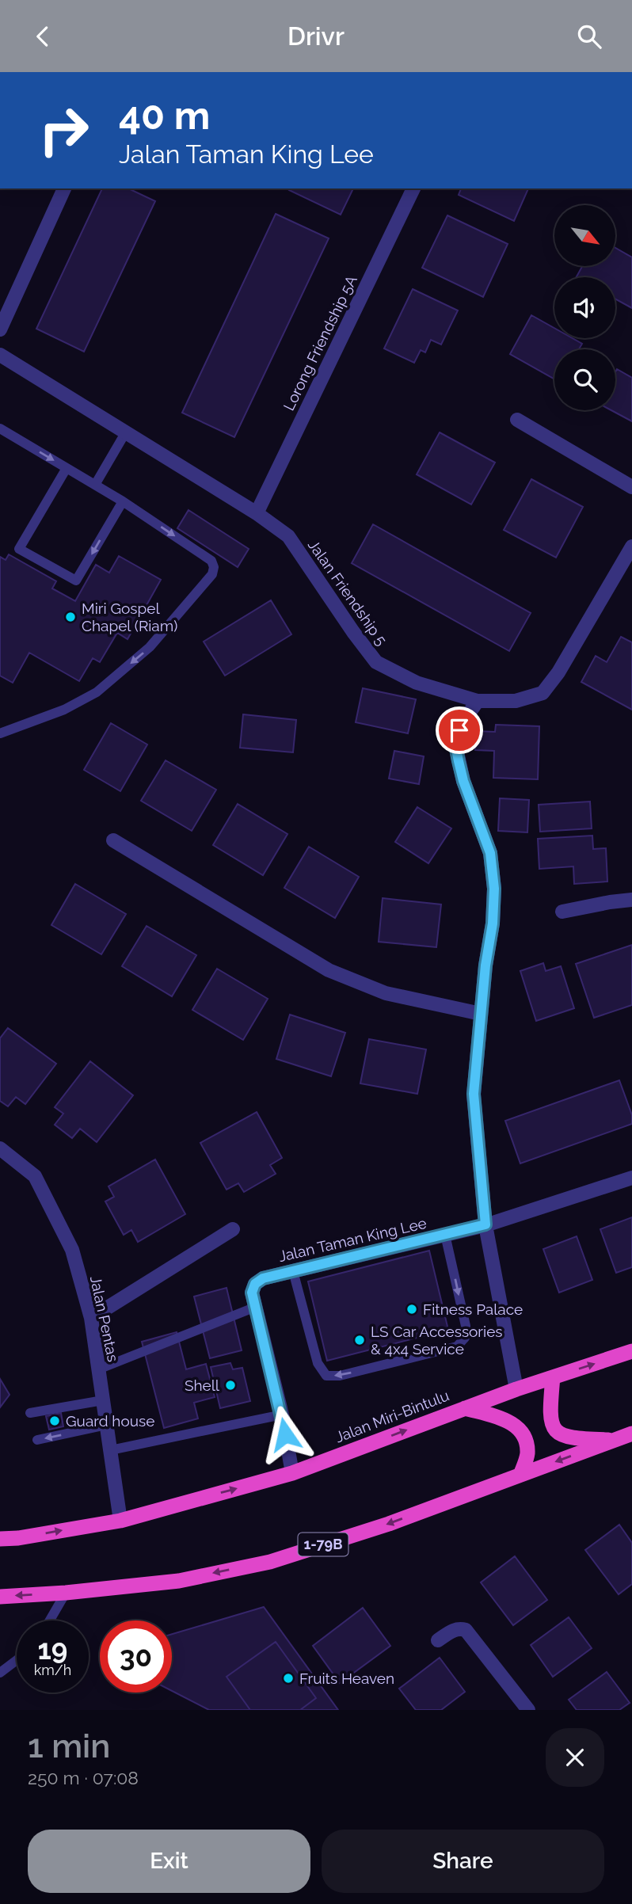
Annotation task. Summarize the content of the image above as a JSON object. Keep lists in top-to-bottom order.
{
  "streets": {
    "highway": ["Jalan Miri-Bintulu", "1-79B"],
    "street": [
      "Lorong Friendship 5A",
      "Jalan Friendship 5",
      "Jalan Taman King Lee",
      "Jalan Pentas"
    ]
  },
  "crossings": [
    ["Lorong Friendship 5A", "Jalan Friendship 5"],
    ["Jalan Taman King Lee", "Jalan Miri-Bintulu"],
    ["Jalan Pentas", "Jalan Miri-Bintulu"]
  ],
  "places": [
    "Miri Gospel Chapel (Riam)",
    "Fitness Palace",
    "LS Car Accessories & 4x4 Service",
    "Shell",
    "Guard house",
    "Fruits Heaven"
  ],
  "north": "bottom right",
  "page": {
    "header": "Drivr",
    "turn": ["40 m", "Jalan Taman King Lee"],
    "speed": "19 km/h",
    "limit": "30",
    "heading": ["1 min", "250 m · 07:08"],
    "buttons": ["Exit", "Share"]
  }
}
